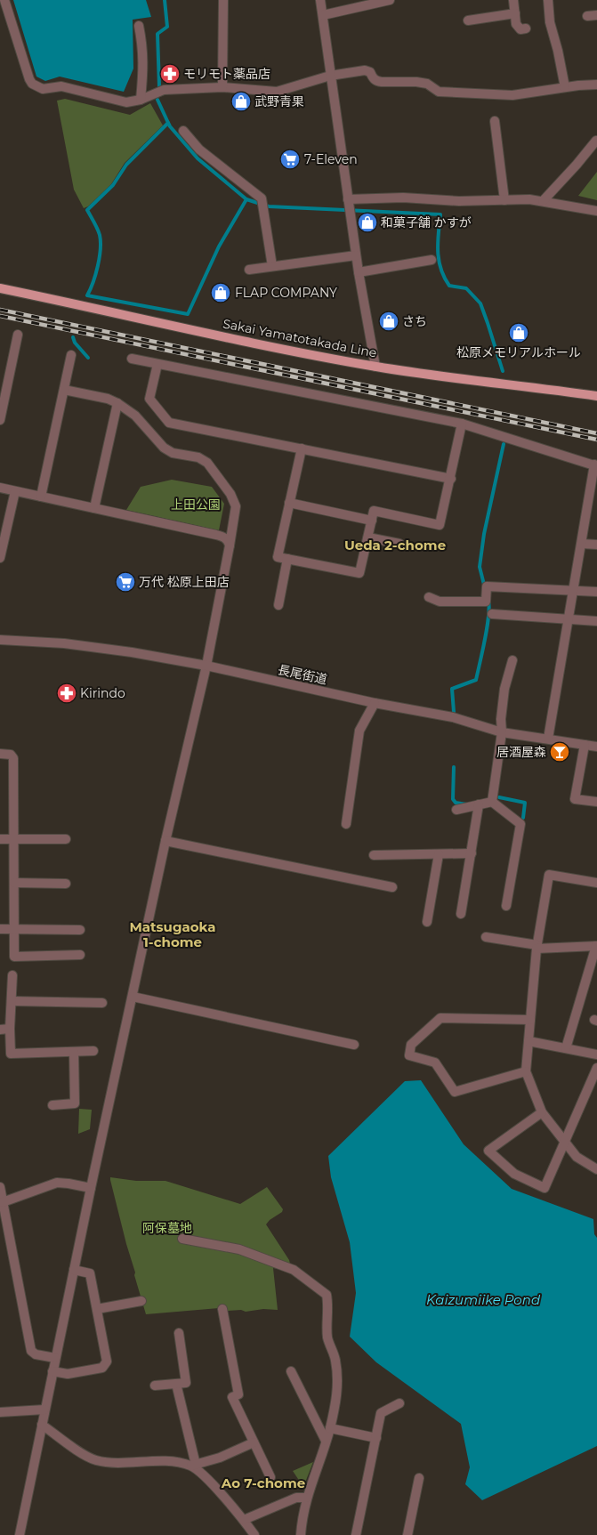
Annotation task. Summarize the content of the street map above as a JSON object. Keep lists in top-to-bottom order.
{
  "streets": {
    "main road": ["Sakai Yamatotakada Line"],
    "street": ["長尾街道"]
  },
  "districts": ["Ueda 2-chome", "Matsugaoka 1-chome", "Ao 7-chome"],
  "water": ["Kaizumiike Pond"],
  "parks": ["上田公園", "阿保墓地"],
  "places": {
    "pharmacy": ["モリモト薬品店", "Kirindo"],
    "shop": [
      "武野青果",
      "和菓子舗 かすが",
      "FLAP COMPANY",
      "さち",
      "松原メモリアルホール"
    ],
    "supermarket": ["7-Eleven", "万代 松原上田店"],
    "bar": ["居酒屋森"]
  }
}
